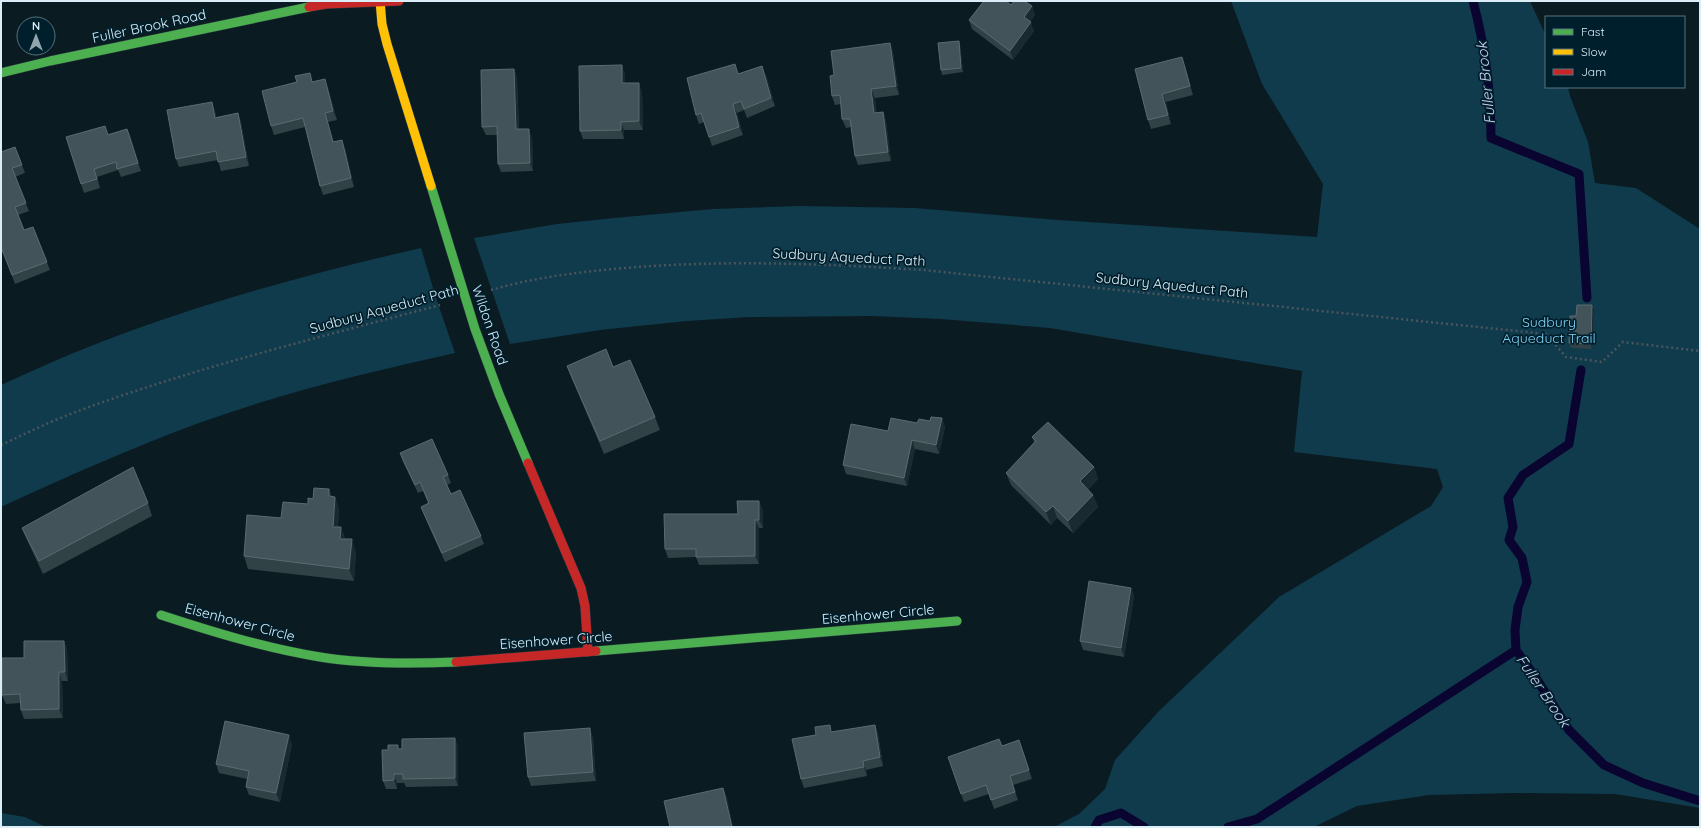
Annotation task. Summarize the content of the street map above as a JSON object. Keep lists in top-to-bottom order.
{
  "streets": {
    "street": ["Fuller Brook Road", "Wildon Road", "Eisenhower Circle"],
    "path": ["Sudbury Aqueduct Path"]
  },
  "crossings": [
    ["Fuller Brook Road", "Wildon Road"],
    ["Sudbury Aqueduct Path", "Wildon Road"],
    ["Wildon Road", "Eisenhower Circle"]
  ],
  "water": ["Fuller Brook"],
  "parks": ["Sudbury Aqueduct Trail"],
  "legend": ["Fast", "Slow", "Jam"],
  "north": "top"
}
